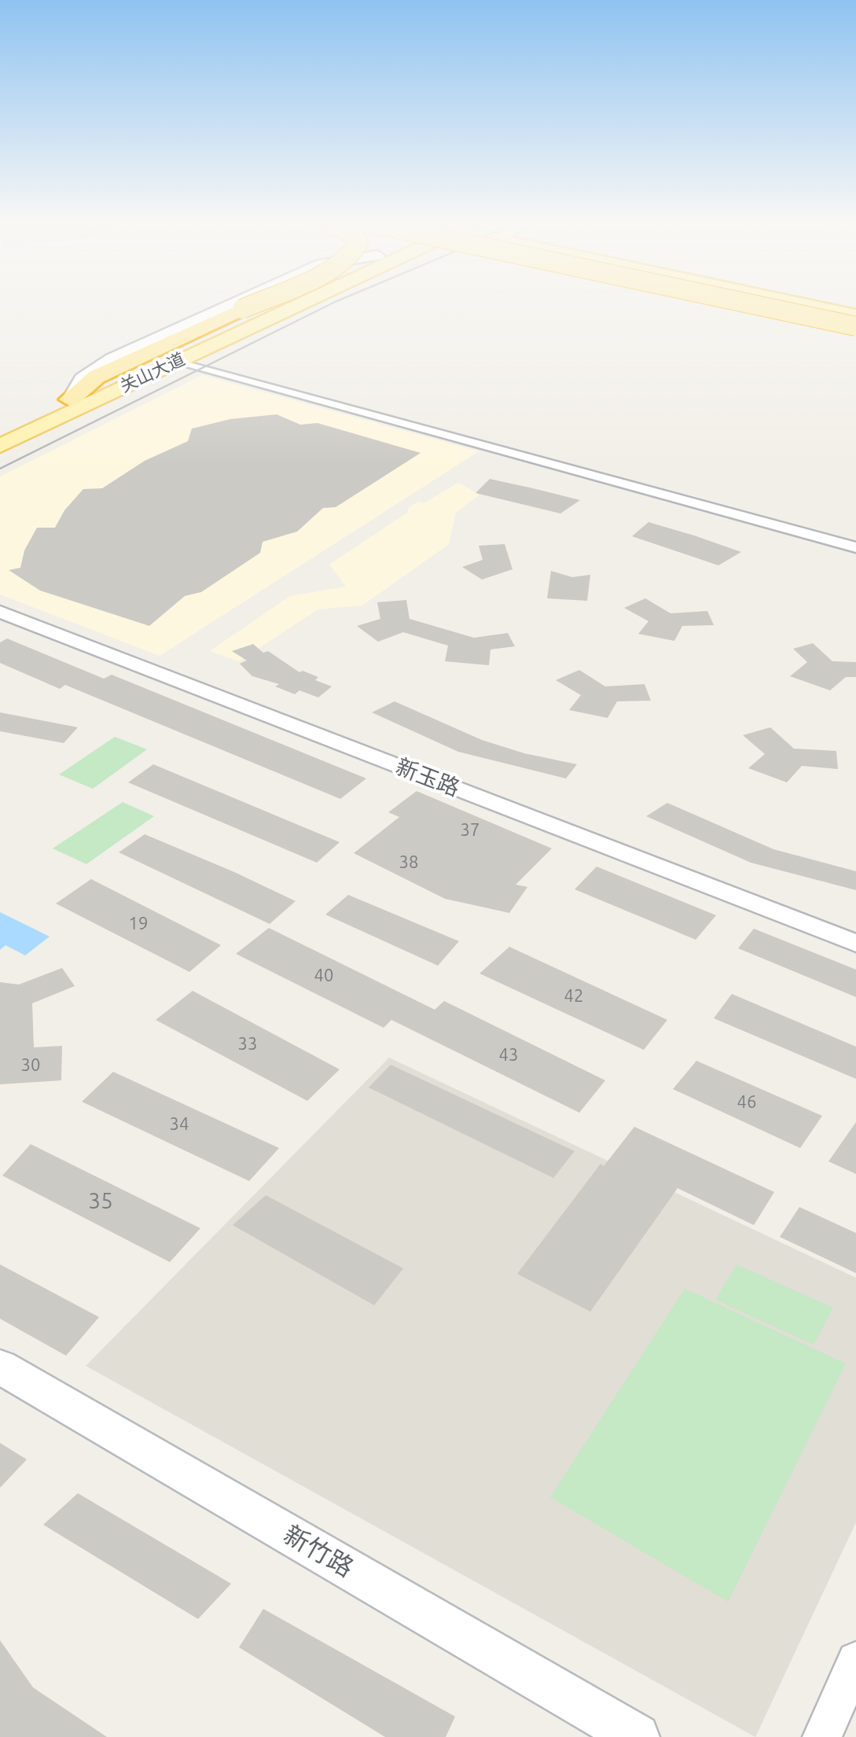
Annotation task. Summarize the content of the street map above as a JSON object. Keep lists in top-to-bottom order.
{
  "streets": {
    "main road": ["关山大道", "新竹路"],
    "street": ["新玉路"]
  },
  "house_numbers": [
    "37",
    "38",
    "19",
    "40",
    "42",
    "33",
    "43",
    "30",
    "46",
    "34",
    "35"
  ]
}
